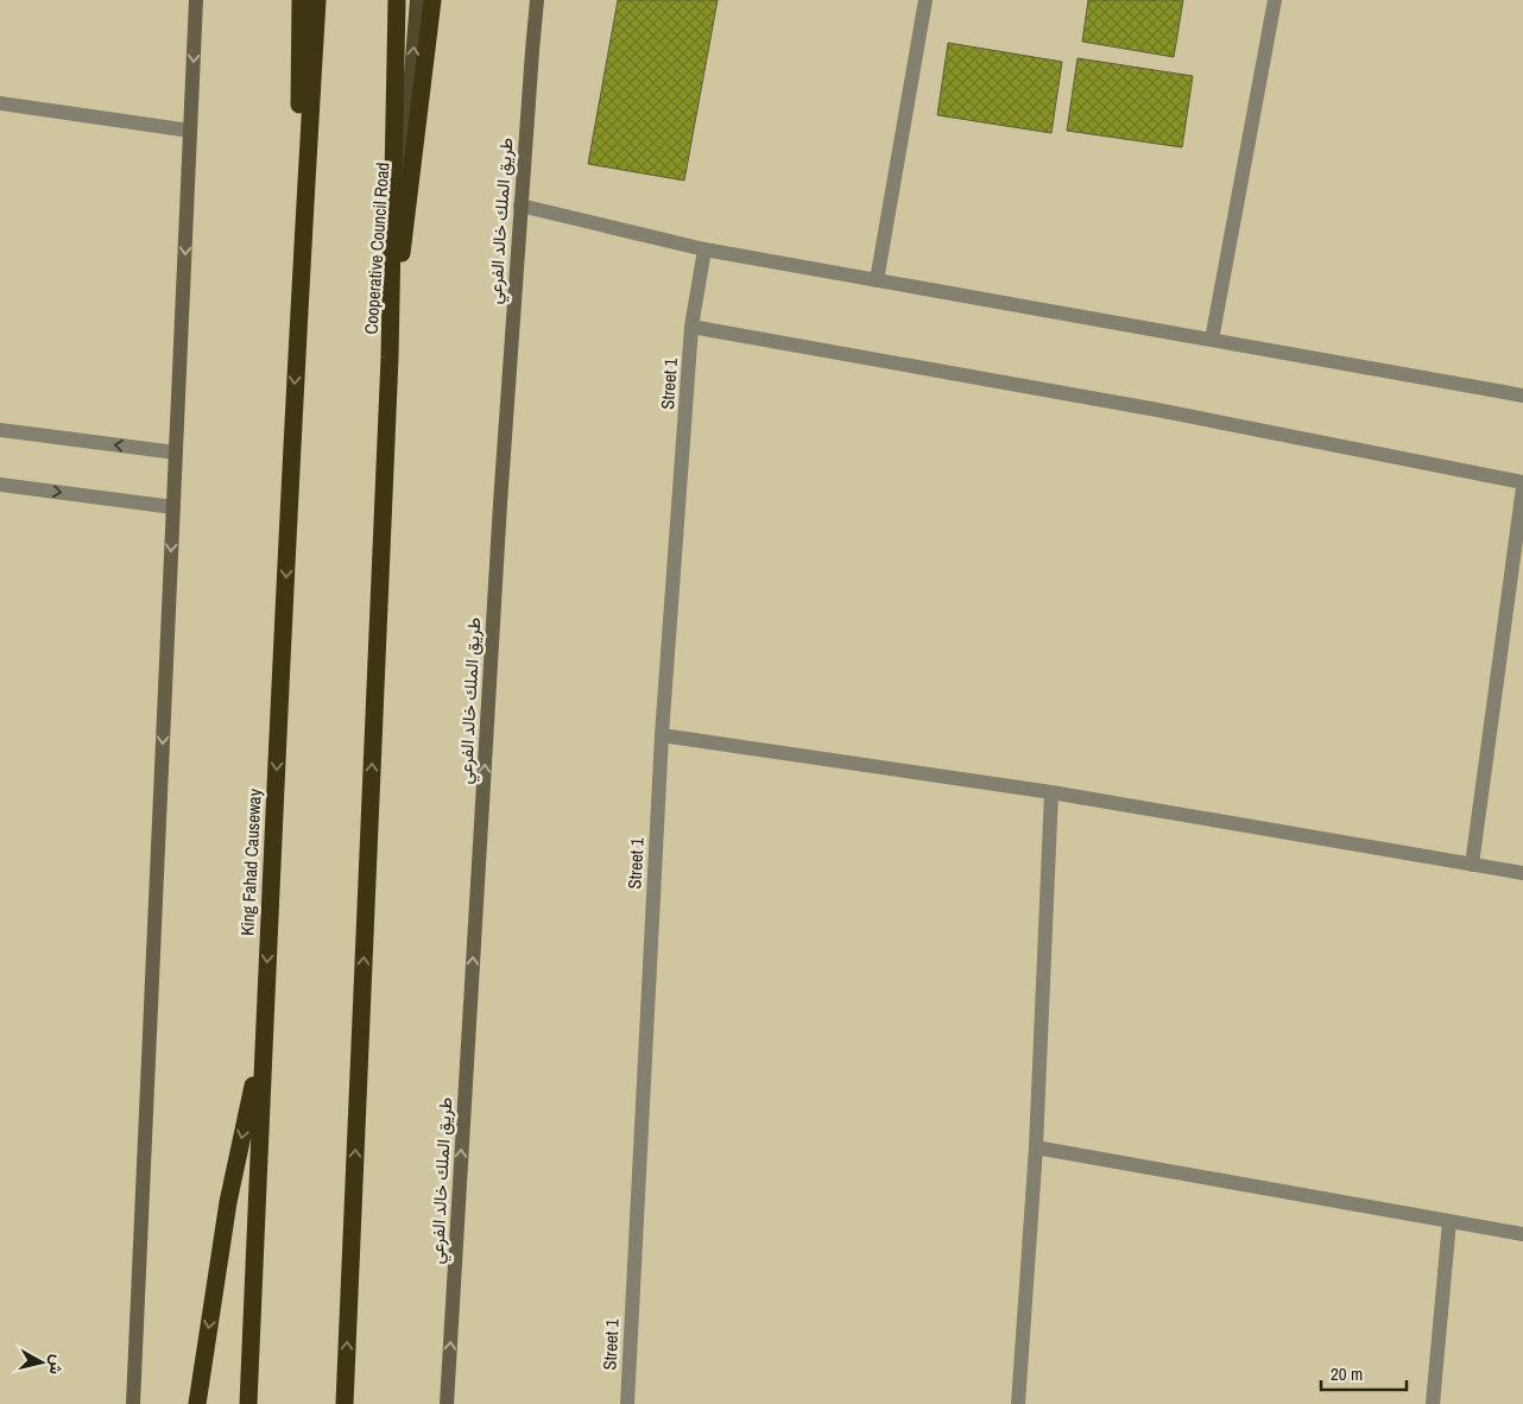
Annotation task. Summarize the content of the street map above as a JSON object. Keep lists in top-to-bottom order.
{
  "streets": {
    "highway": ["Cooperative Council Road", "King Fahad Causeway"],
    "main road": ["طريق الملك خالد الفرعي"],
    "street": ["Street 1"]
  },
  "one_way": ["طريق الملك خالد الفرعي"],
  "scale_bar": "20 m",
  "north": "right"
}
